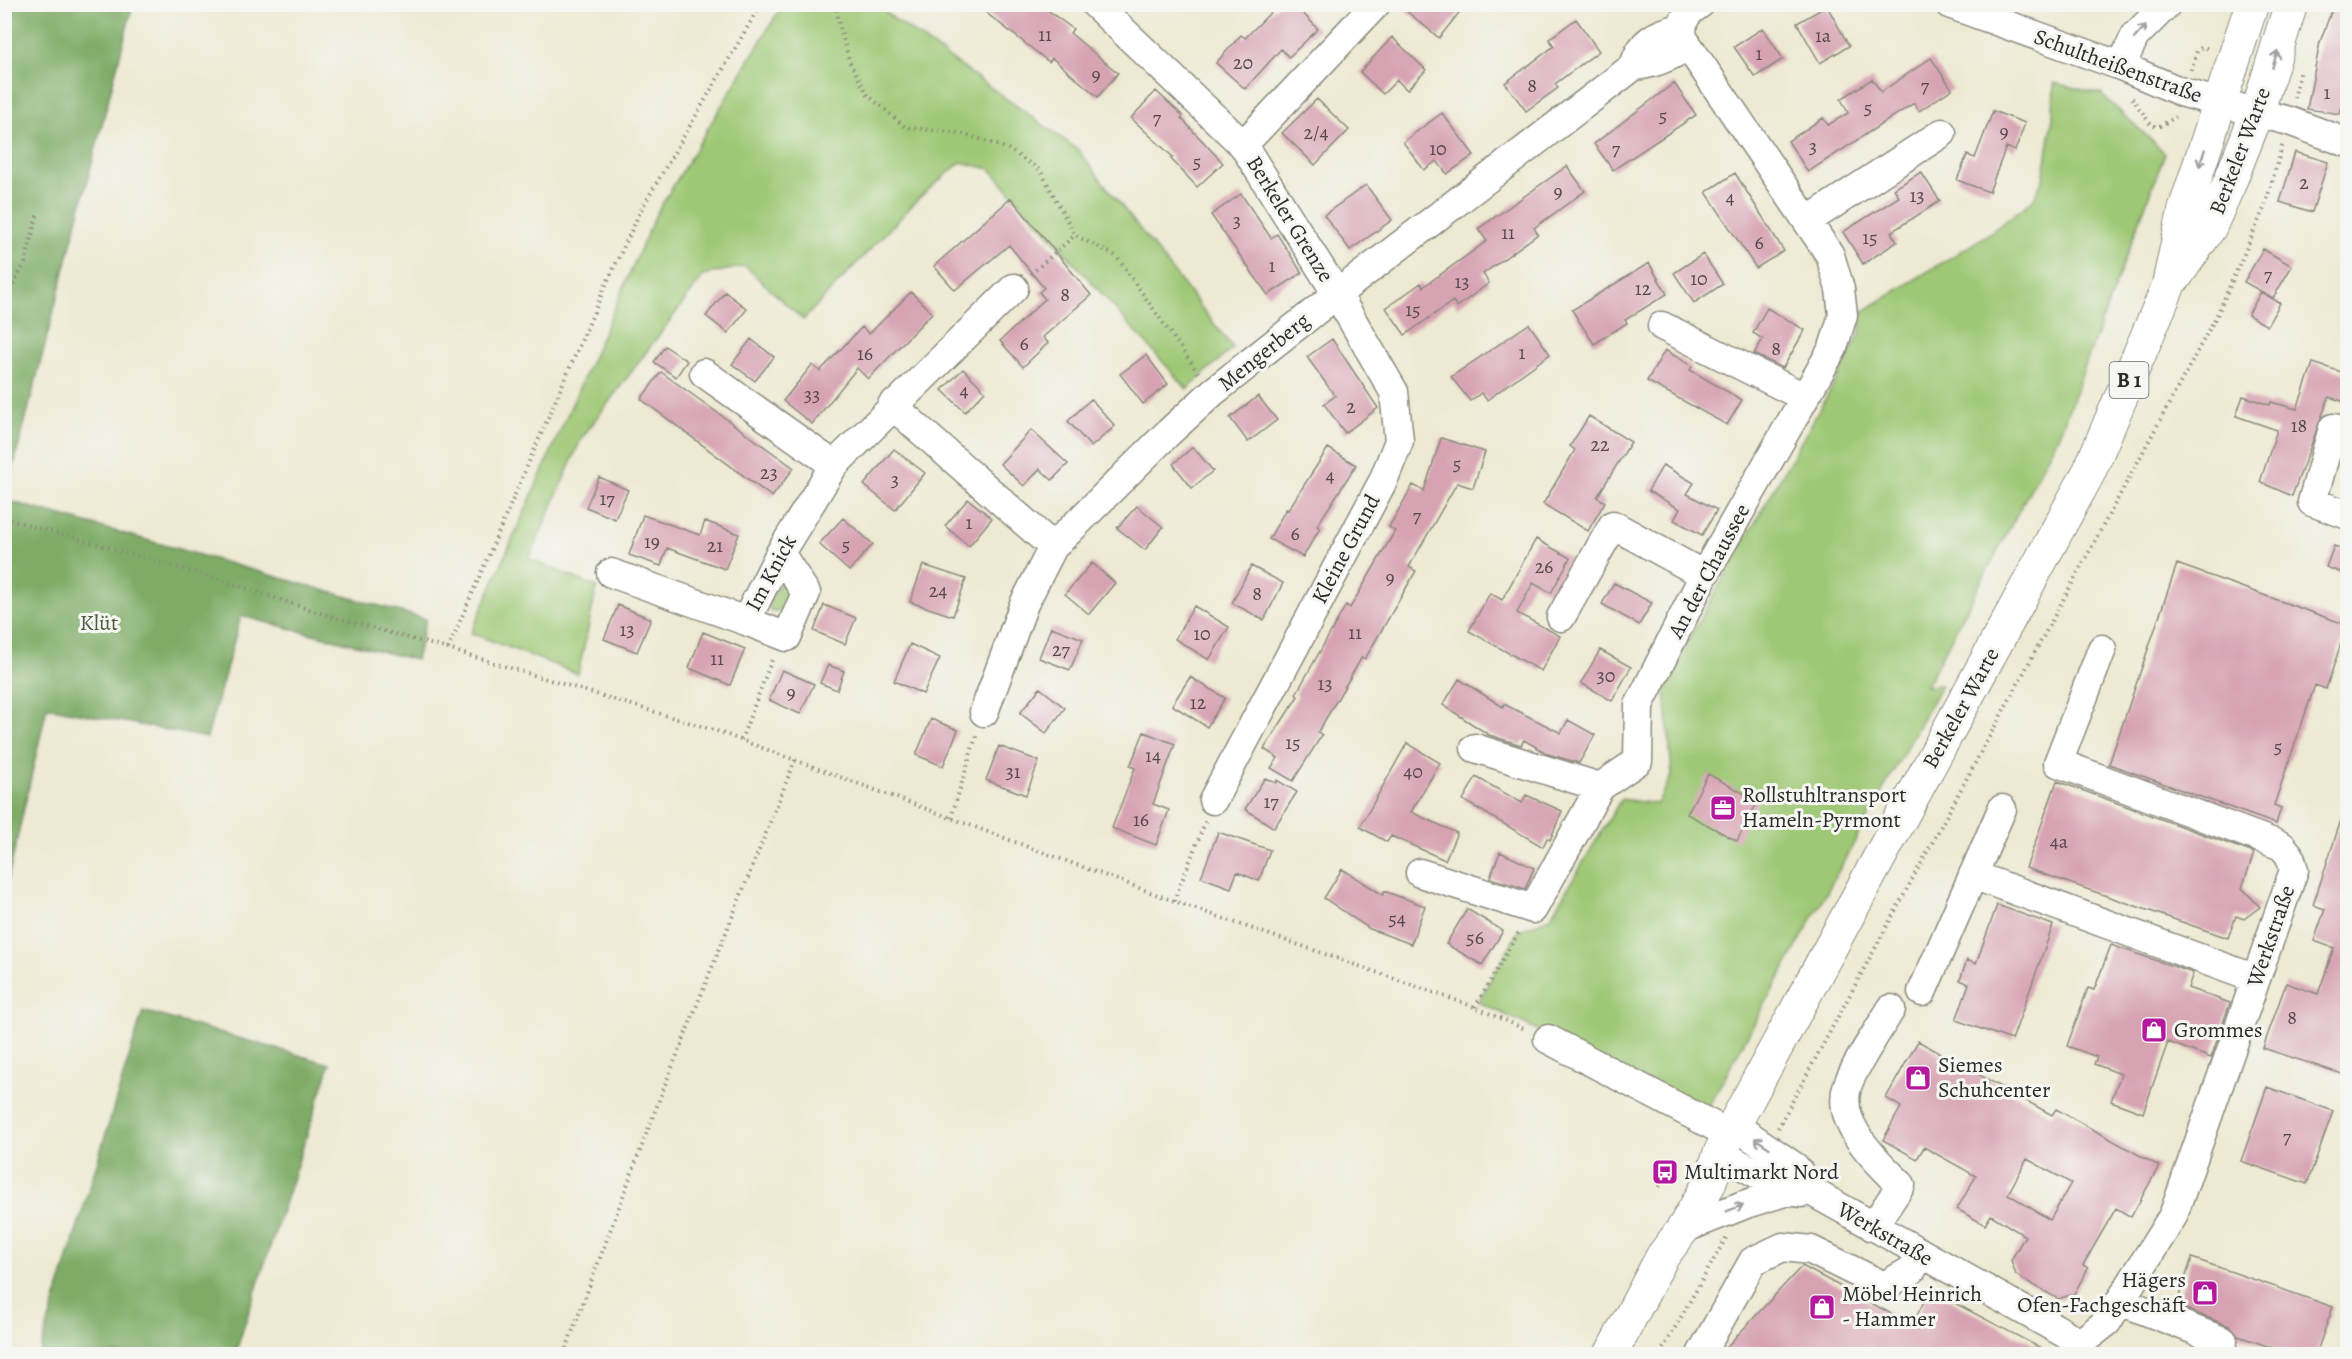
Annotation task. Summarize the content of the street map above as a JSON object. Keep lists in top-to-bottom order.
{
  "streets": {
    "main road": ["Berkeler Warte", "B 1"],
    "street": [
      "Schultheißenstraße",
      "Berkeler Grenze",
      "Mengerberg",
      "Kleine Grund",
      "An der Chaussee",
      "Im Knick",
      "Werkstraße"
    ]
  },
  "crossings": [
    ["Schultheißenstraße", "Berkeler Warte"],
    ["Berkeler Warte", "Werkstraße"],
    ["Berkeler Grenze", "Mengerberg"],
    ["Berkeler Grenze", "Kleine Grund"],
    ["Mengerberg", "Kleine Grund"],
    ["Mengerberg", "An der Chaussee"]
  ],
  "parks": ["Klüt"],
  "places": {
    "office": ["Rollstuhltransport Hameln-Pyrmont"],
    "shop": [
      "Grommes",
      "Siemes Schuhcenter",
      "Hägers Ofen-Fachgeschäft",
      "Möbel Heinrich - Hammer"
    ],
    "bus stop": ["Multimarkt Nord"]
  },
  "house_numbers": [
    "11",
    "1a",
    "1",
    "20",
    "9",
    "8",
    "7",
    "1",
    "5",
    "5",
    "7",
    "9",
    "2/4",
    "3",
    "10",
    "7",
    "5",
    "2",
    "9",
    "13",
    "4",
    "3",
    "11",
    "15",
    "6",
    "1",
    "7",
    "10",
    "13",
    "12",
    "8",
    "15",
    "6",
    "8",
    "1",
    "16",
    "4",
    "33",
    "2",
    "18",
    "22",
    "5",
    "23",
    "4",
    "3",
    "17",
    "7",
    "1",
    "6",
    "19",
    "5",
    "21",
    "26",
    "9",
    "24",
    "8",
    "13",
    "11",
    "10",
    "27",
    "11",
    "30",
    "13",
    "9",
    "12",
    "15",
    "5",
    "14",
    "31",
    "40",
    "17",
    "16",
    "4a",
    "54",
    "56",
    "8",
    "7"
  ]
}
